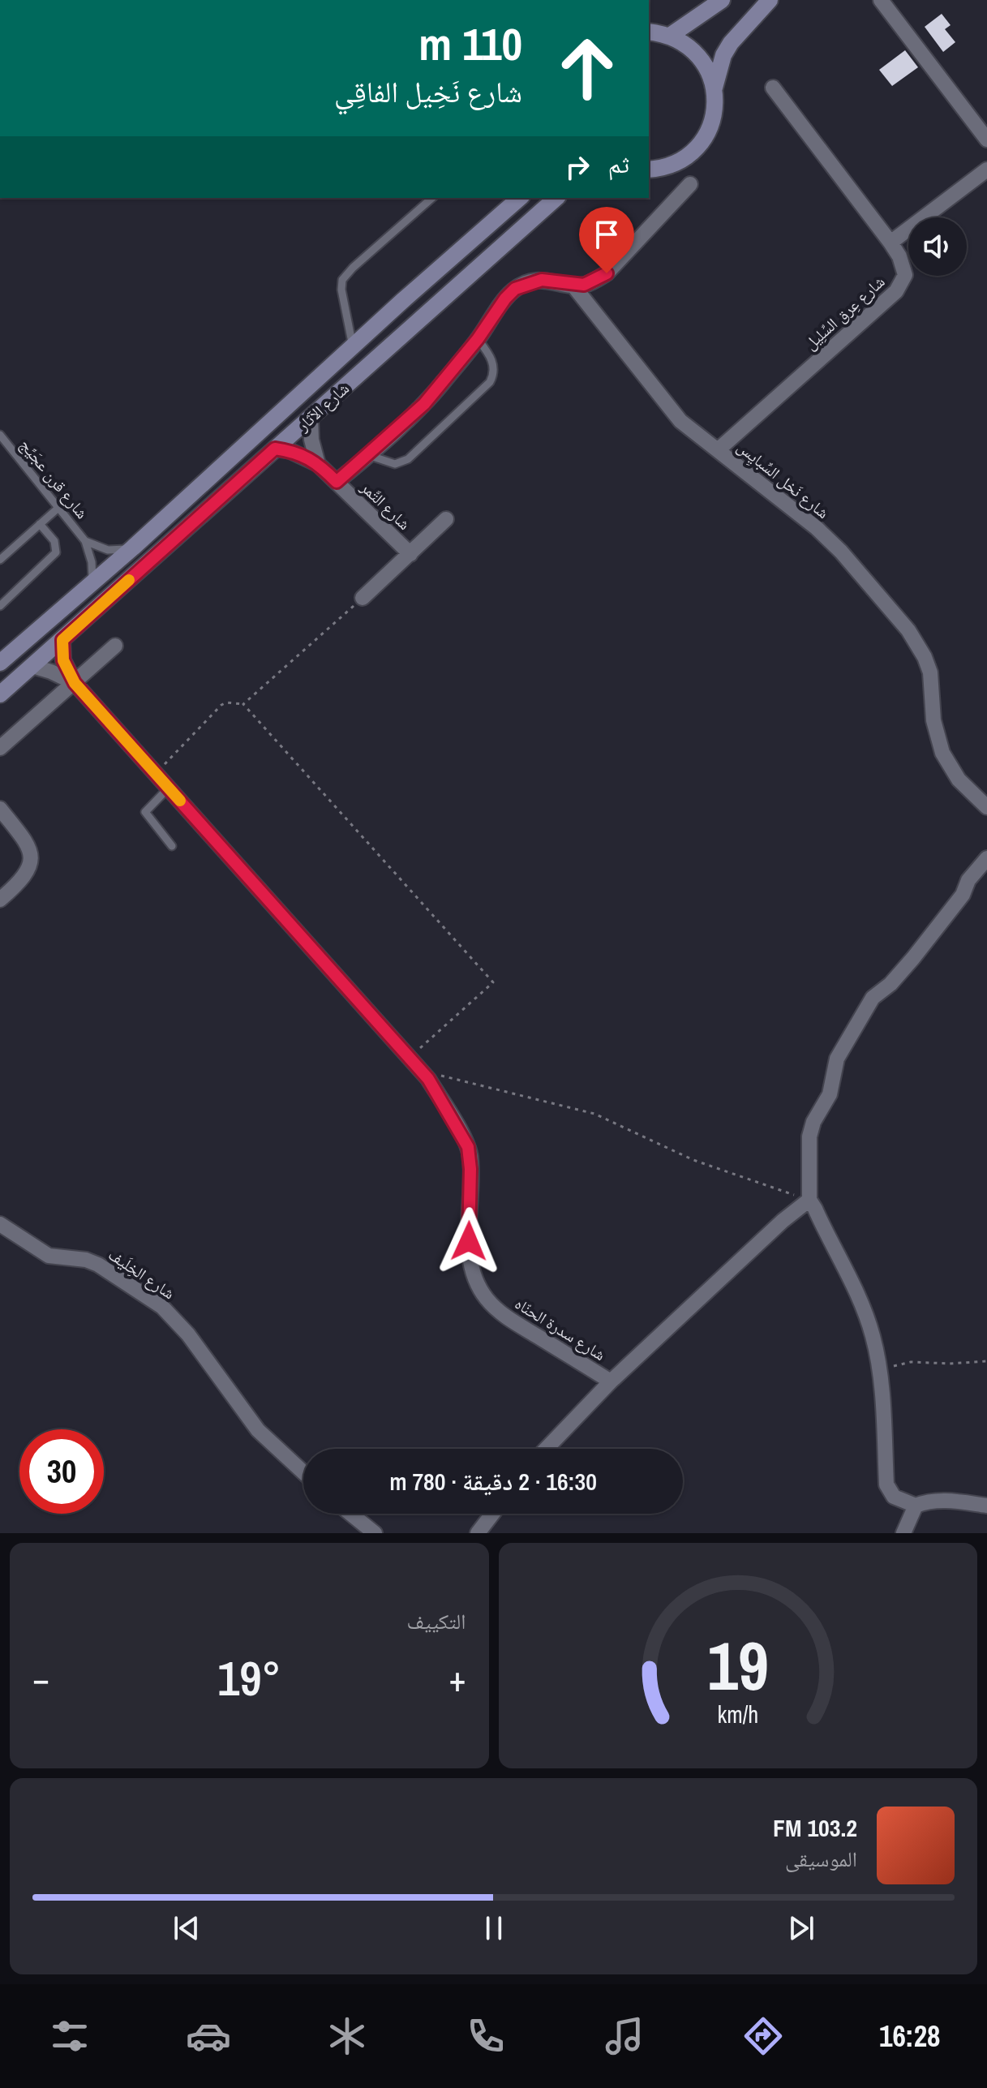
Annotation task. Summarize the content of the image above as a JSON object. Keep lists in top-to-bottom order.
{
  "streets": {
    "street": [
      "شارع عِرق السِّلِيل",
      "شارع الآثار",
      "شارع نَخل السِّبايِس",
      "شارع التَّمر",
      "شارع الخِلَيف",
      "شارع سدرة الحنّاه"
    ],
    "lane": ["شارع قرن عجَيِّج"]
  },
  "crossings": [
    ["شارع عِرق السِّلِيل", "شارع نَخل السِّبايِس"],
    ["شارع الآثار", "شارع قرن عجَيِّج"],
    ["شارع الآثار", "شارع التَّمر"],
    ["شارع نَخل السِّبايِس", "شارع التَّمر"]
  ],
  "page": {
    "turn": ["110 m", "شارع نَخِيل الفاقِي"],
    "then": "ثم",
    "limit": "30",
    "trip": "16:30 · 2 دقيقة · 780 m",
    "tile": "التكييف",
    "heat": ["−", "19°", "+"],
    "song": ["103.2 FM", "الموسيقى"],
    "tabs": "16:28",
    "gauge": ["19", "km/h"]
  }
}
